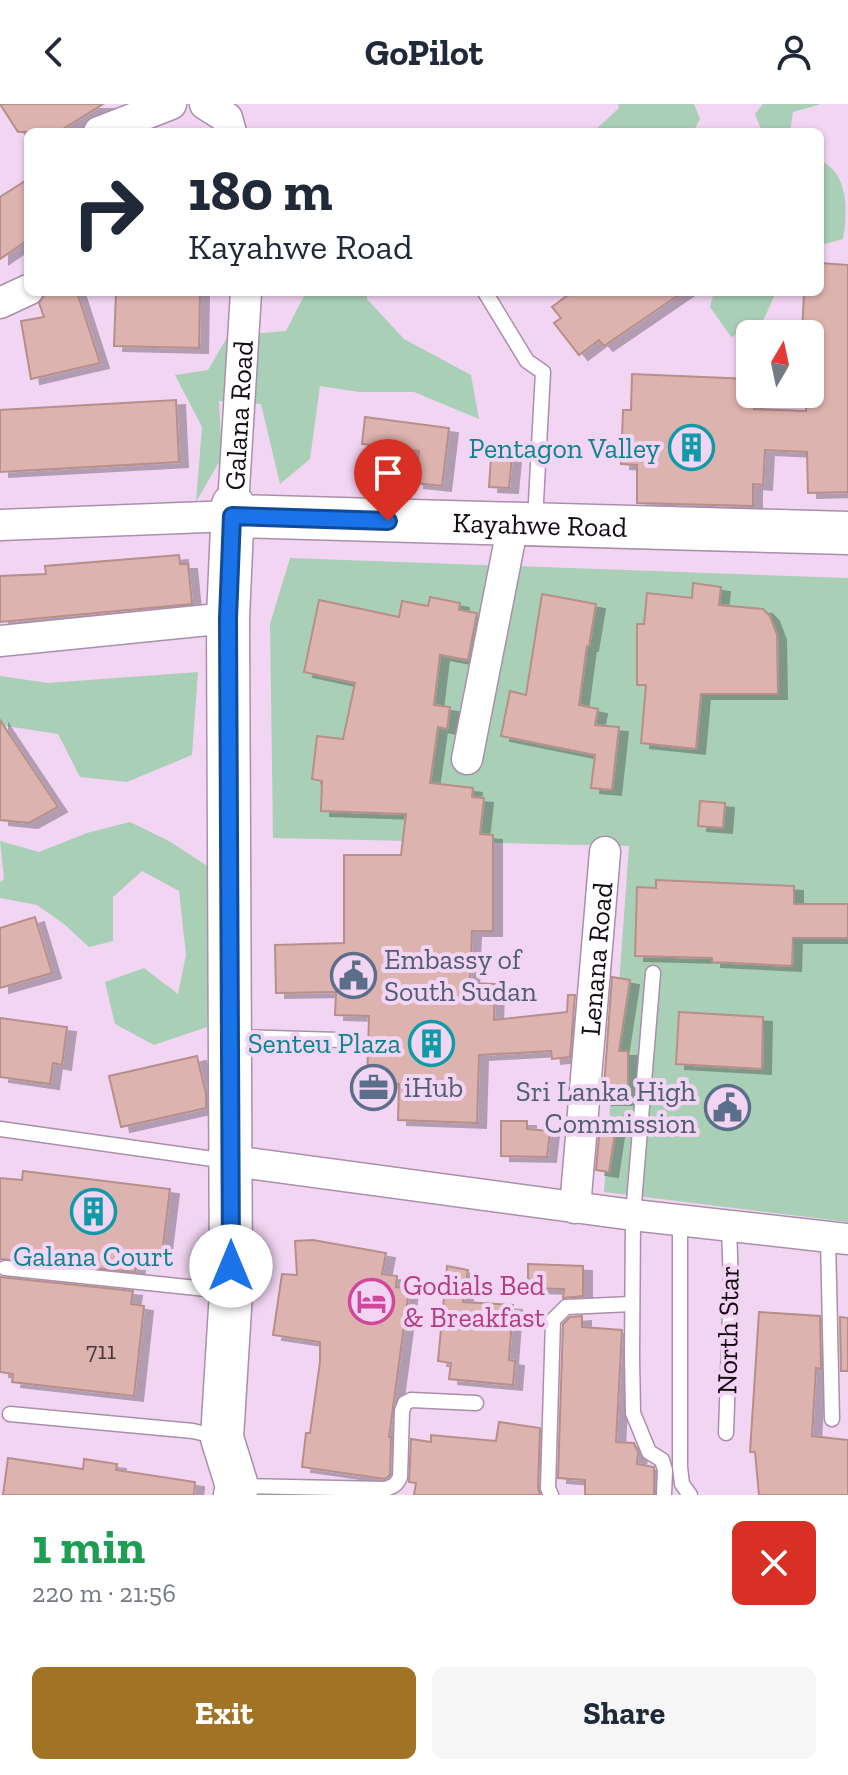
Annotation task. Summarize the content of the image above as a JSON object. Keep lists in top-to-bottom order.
{
  "streets": {
    "main road": ["Galana Road", "Kayahwe Road"],
    "street": ["Lenana Road"],
    "lane": ["North Star"]
  },
  "crossings": [
    ["Galana Road", "Kayahwe Road"]
  ],
  "places": {
    "building": ["Pentagon Valley", "Senteu Plaza", "Galana Court"],
    "public building": ["Embassy of South Sudan", "Sri Lanka High Commission"],
    "office": ["iHub"],
    "hotel": ["Godials Bed & Breakfast"]
  },
  "house_numbers": ["711"],
  "north": "top",
  "page": {
    "header": "GoPilot",
    "turn": ["180 m", "Kayahwe Road"],
    "heading": ["1 min", "220 m · 21:56"],
    "buttons": ["Exit", "Share"]
  }
}
